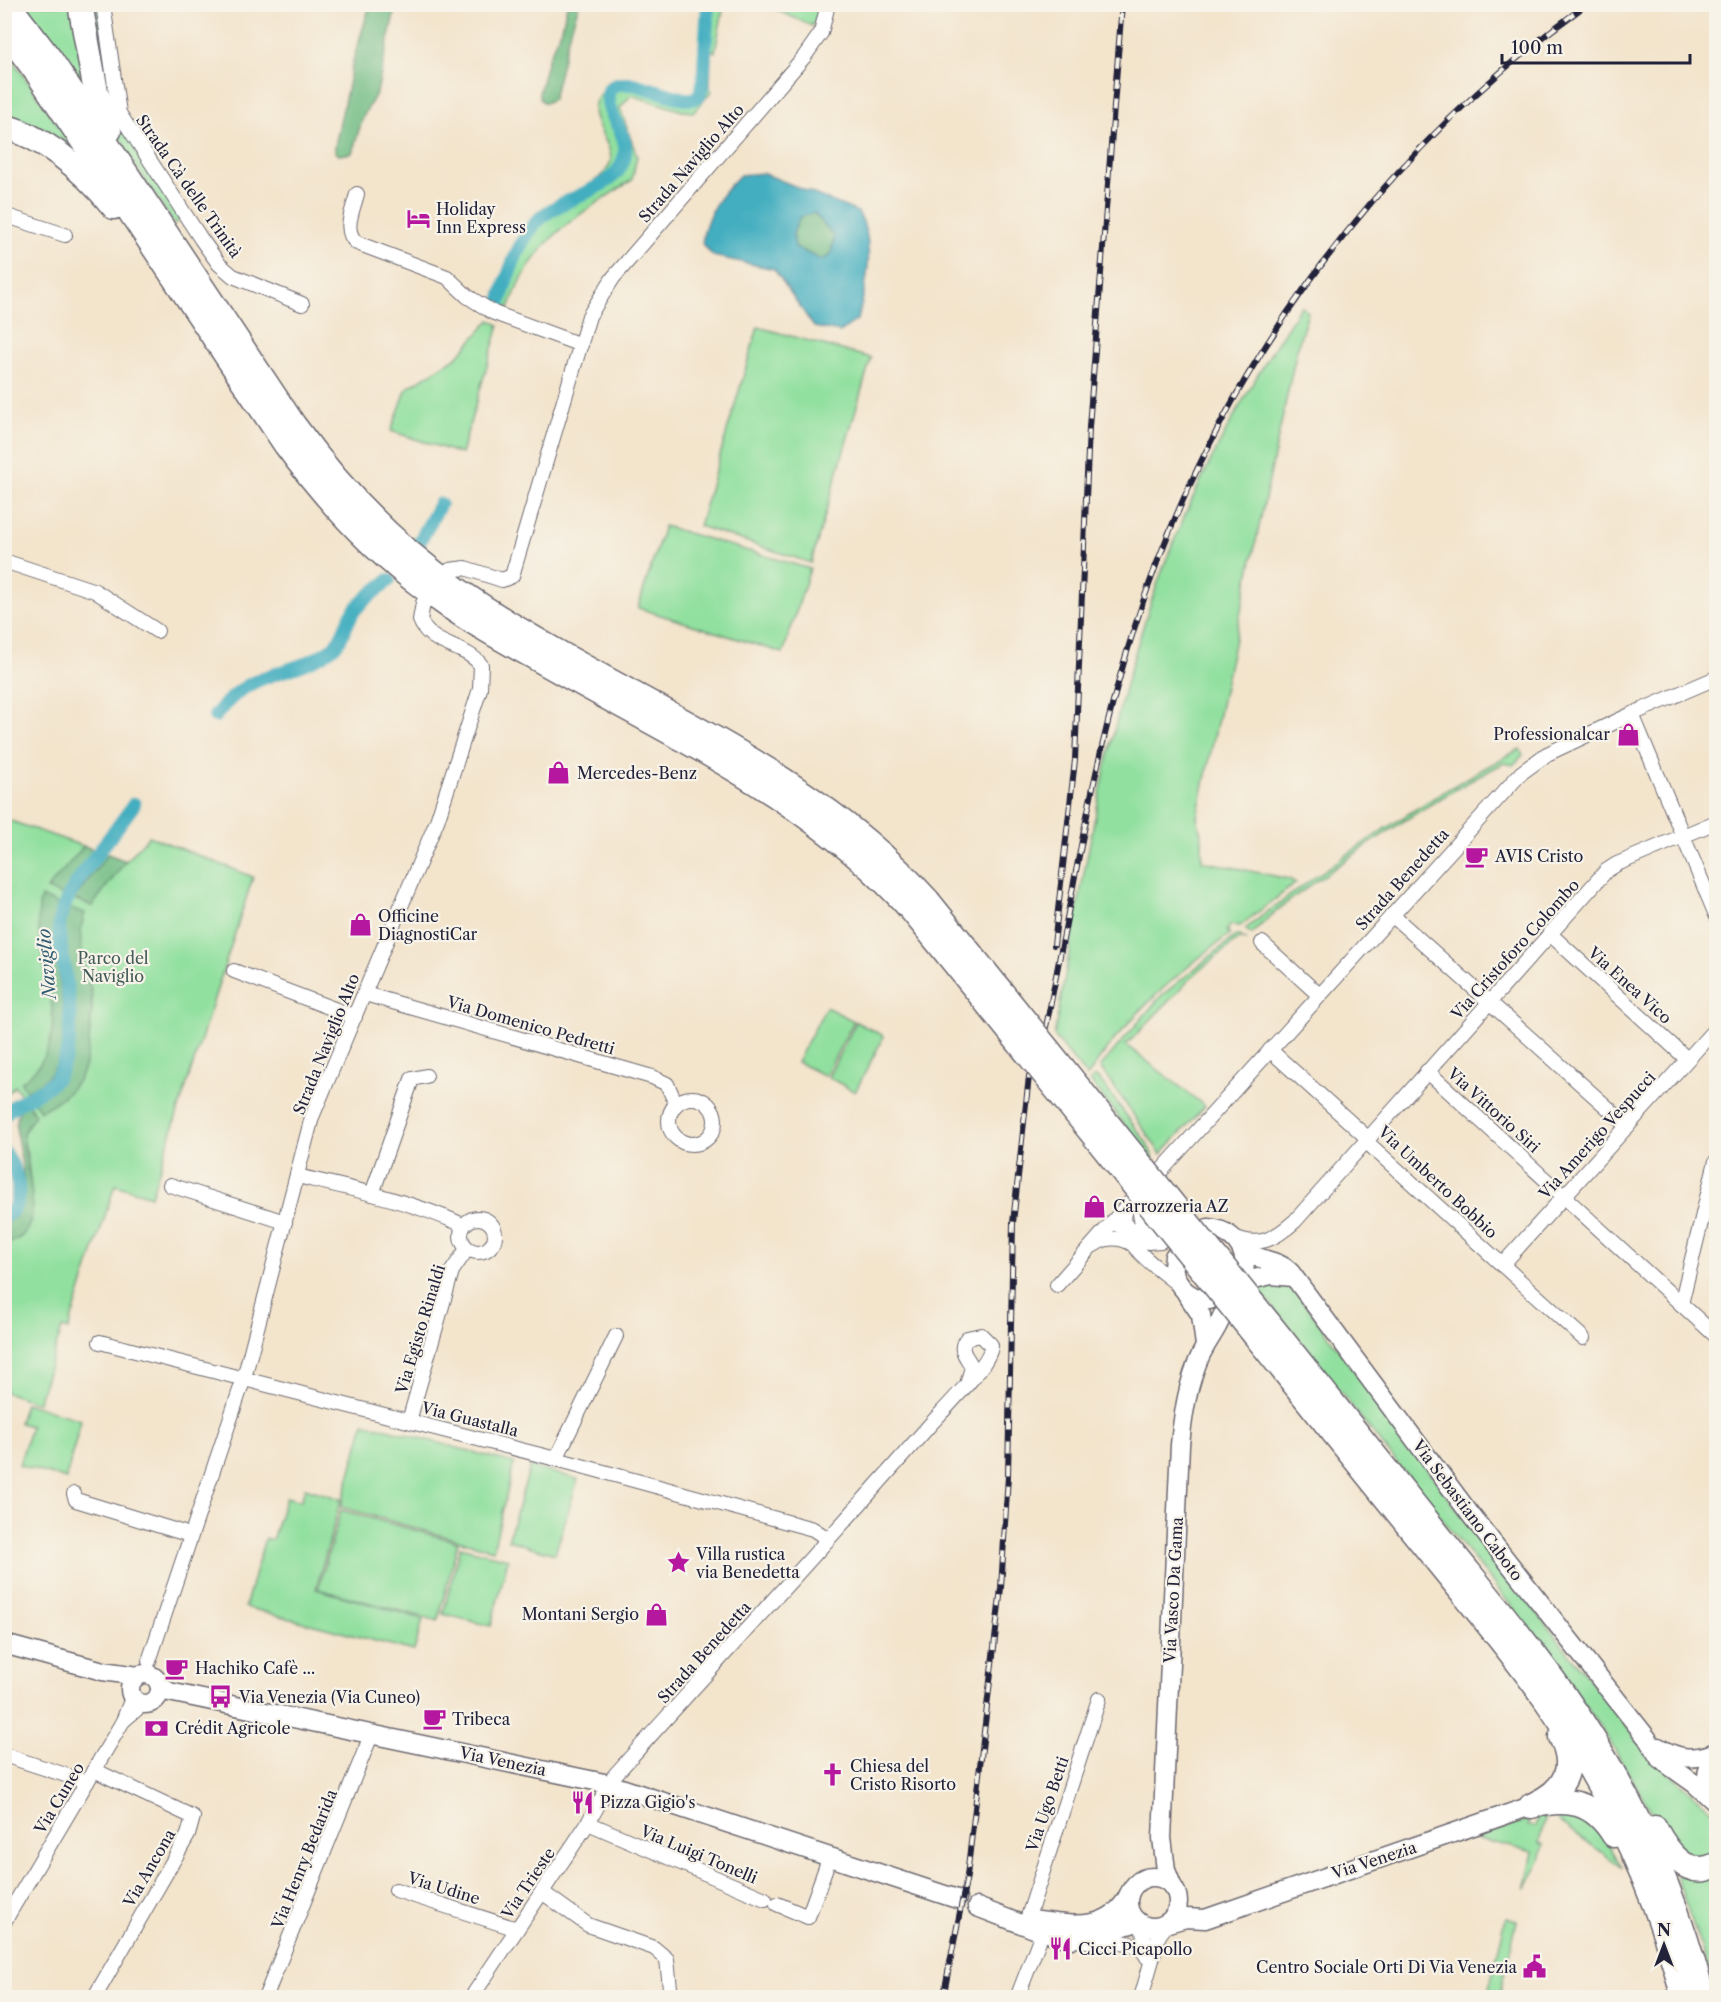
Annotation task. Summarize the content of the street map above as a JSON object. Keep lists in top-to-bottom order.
{
  "streets": {
    "street": [
      "Strada Naviglio Alto",
      "Strada Cà delle Trinità",
      "Strada Benedetta",
      "Via Cristoforo Colombo",
      "Via Enea Vico",
      "Via Domenico Pedretti",
      "Via Vittorio Siri",
      "Via Amerigo Vespucci",
      "Via Umberto Bobbio",
      "Via Egisto Rinaldi",
      "Via Guastalla",
      "Via Sebastiano Caboto",
      "Via Vasco Da Gama",
      "Via Venezia",
      "Via Cuneo",
      "Via Ugo Betti",
      "Via Luigi Tonelli",
      "Via Henry Bedarida",
      "Via Ancona",
      "Via Trieste",
      "Via Udine"
    ]
  },
  "crossings": [
    ["Strada Naviglio Alto", "Via Domenico Pedretti"],
    ["Strada Naviglio Alto", "Via Guastalla"],
    ["Strada Naviglio Alto", "Via Venezia"],
    ["Strada Naviglio Alto", "Via Cuneo"],
    ["Strada Benedetta", "Via Umberto Bobbio"],
    ["Strada Benedetta", "Via Guastalla"],
    ["Strada Benedetta", "Via Venezia"],
    ["Strada Benedetta", "Via Trieste"],
    ["Via Cristoforo Colombo", "Via Enea Vico"],
    ["Via Cristoforo Colombo", "Via Vittorio Siri"],
    ["Via Cristoforo Colombo", "Via Umberto Bobbio"],
    ["Via Cristoforo Colombo", "Via Sebastiano Caboto"],
    ["Via Enea Vico", "Via Amerigo Vespucci"],
    ["Via Vittorio Siri", "Via Amerigo Vespucci"],
    ["Via Amerigo Vespucci", "Via Umberto Bobbio"],
    ["Via Egisto Rinaldi", "Via Guastalla"],
    ["Via Vasco Da Gama", "Via Venezia"],
    ["Via Venezia", "Via Cuneo"],
    ["Via Venezia", "Via Ugo Betti"],
    ["Via Venezia", "Via Luigi Tonelli"],
    ["Via Venezia", "Via Henry Bedarida"],
    ["Via Venezia", "Via Trieste"],
    ["Via Cuneo", "Via Ancona"],
    ["Via Luigi Tonelli", "Via Trieste"],
    ["Via Trieste", "Via Udine"]
  ],
  "water": ["Naviglio"],
  "parks": ["Parco del Naviglio"],
  "places": {
    "hotel": ["Holiday Inn Express"],
    "shop": [
      "Professionalcar",
      "Mercedes-Benz",
      "Officine DiagnostiCar",
      "Carrozzeria AZ",
      "Montani Sergio"
    ],
    "cafe": ["AVIS Cristo", "Hachiko Cafè ...", "Tribeca"],
    "place": ["Villa rustica via Benedetta"],
    "bus stop": ["Via Venezia (Via Cuneo)"],
    "bank": ["Crédit Agricole"],
    "church": ["Chiesa del Cristo Risorto"],
    "restaurant": ["Pizza Gigio's", "Cicci Picapollo"],
    "public building": ["Centro Sociale Orti Di Via Venezia"]
  },
  "scale_bar": "100 m",
  "north": "top"
}
